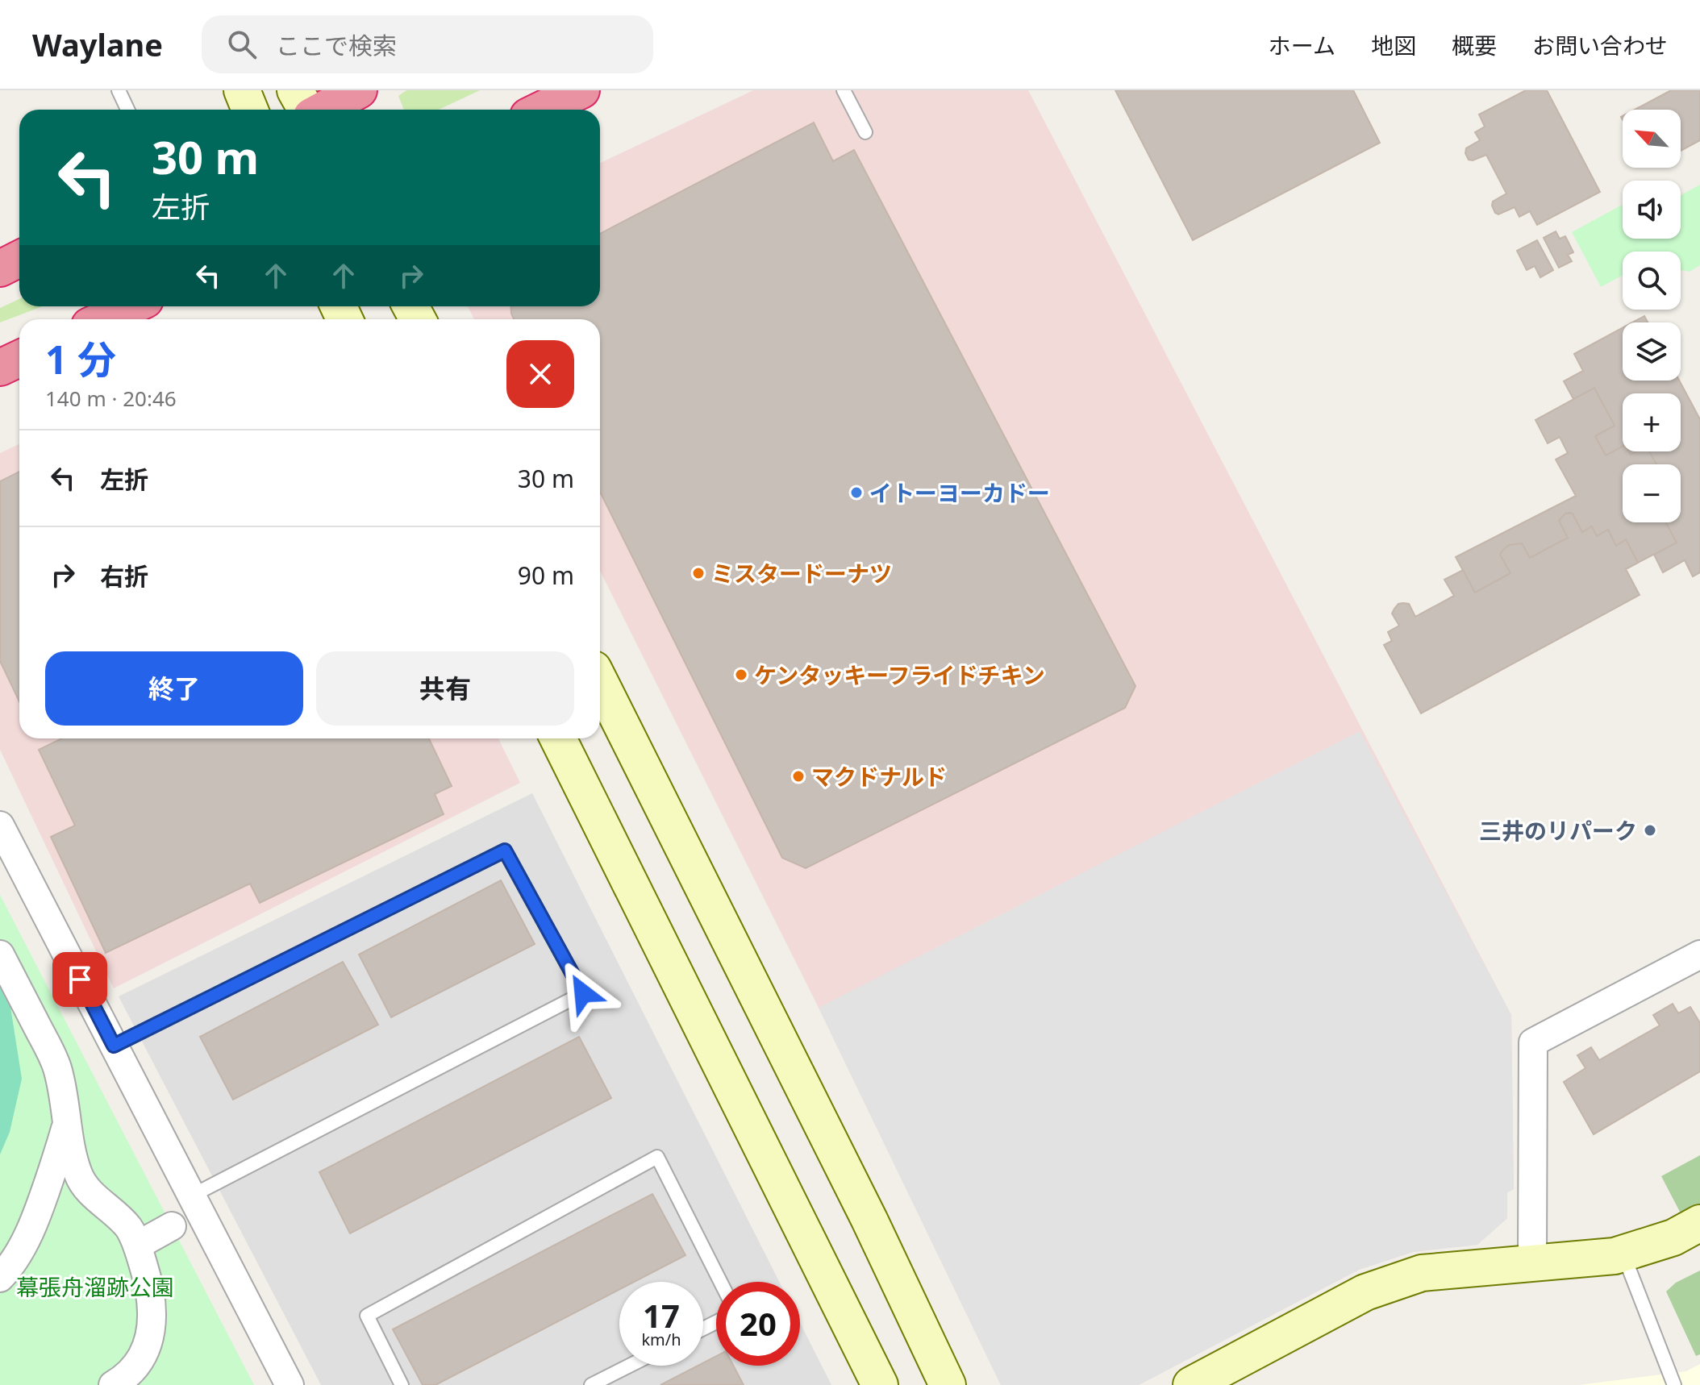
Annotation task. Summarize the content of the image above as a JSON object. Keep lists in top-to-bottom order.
{
  "parks": ["幕張舟溜跡公園"],
  "places": [
    "イトーヨーカドー",
    "ミスタードーナツ",
    "ケンタッキーフライドチキン",
    "マクドナルド",
    "三井のリパーク"
  ],
  "north": "top left",
  "page": {
    "header": "Waylane",
    "search": "ここで検索",
    "nav": [
      "ホーム",
      "地図",
      "概要",
      "お問い合わせ"
    ],
    "map_buttons": ["+", "−"],
    "turn": ["30 m", "左折"],
    "heading": ["1 分", "140 m · 20:46"],
    "list": [
      {
        "name": "左折",
        "value": "30 m"
      },
      {
        "name": "右折",
        "value": "90 m"
      }
    ],
    "buttons": ["終了", "共有"],
    "speed": "17 km/h",
    "limit": "20"
  }
}
